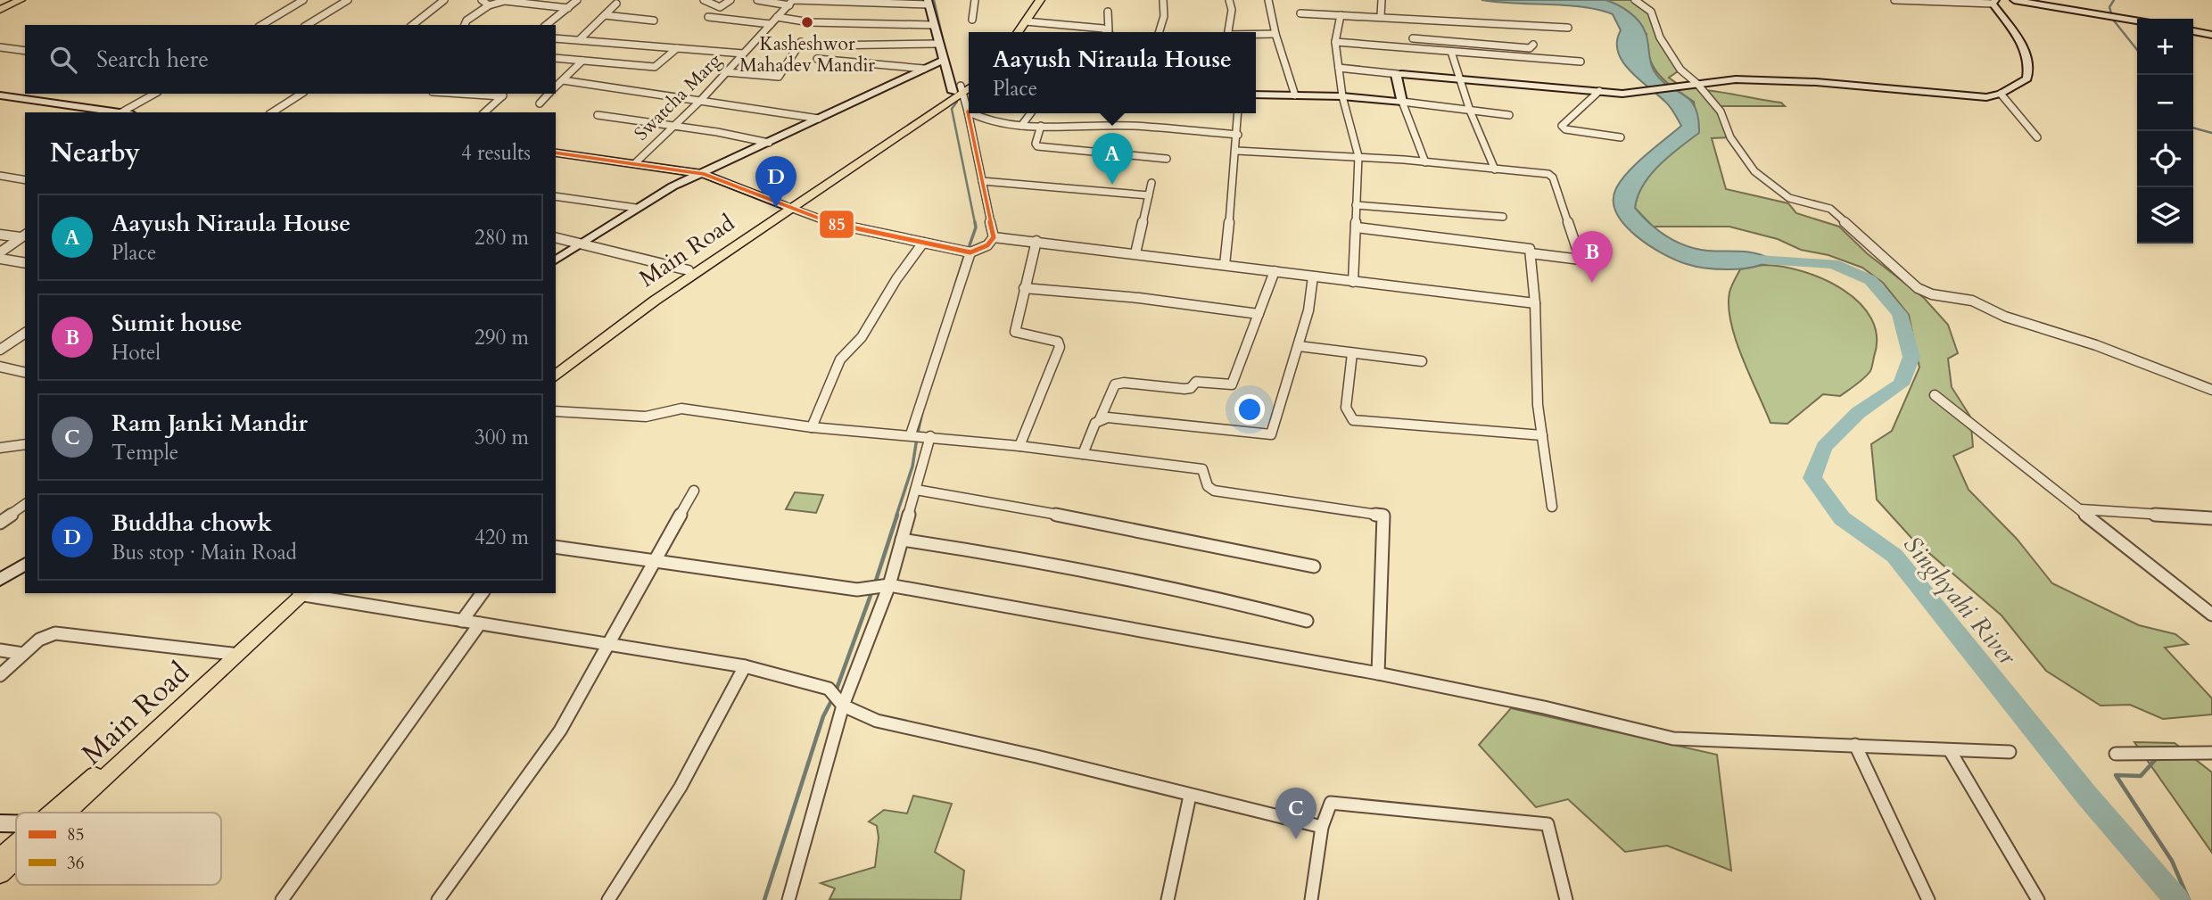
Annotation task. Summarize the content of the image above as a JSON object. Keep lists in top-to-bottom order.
{
  "streets": {
    "main road": ["Main Road"],
    "street": ["Swatcha Marg"]
  },
  "water": ["Singhyahi River"],
  "places": ["Kasheshwor Mahadev Mandir"],
  "lines": ["transit line 85"],
  "legend": ["85", "36"],
  "page": {
    "map_buttons": ["+", "−"],
    "search": "Search here",
    "popup": ["Aayush Niraula House", "Place"],
    "heading": ["Nearby", "4 results"],
    "pins": [
      "A",
      "D",
      "B",
      "C"
    ],
    "list": [
      {
        "mark": "A",
        "name": "Aayush Niraula House",
        "note": "Place",
        "value": "280 m"
      },
      {
        "mark": "B",
        "name": "Sumit house",
        "note": "Hotel",
        "value": "290 m"
      },
      {
        "mark": "C",
        "name": "Ram Janki Mandir",
        "note": "Temple",
        "value": "300 m"
      },
      {
        "mark": "D",
        "name": "Buddha chowk",
        "note": "Bus stop · Main Road",
        "value": "420 m"
      }
    ]
  }
}
